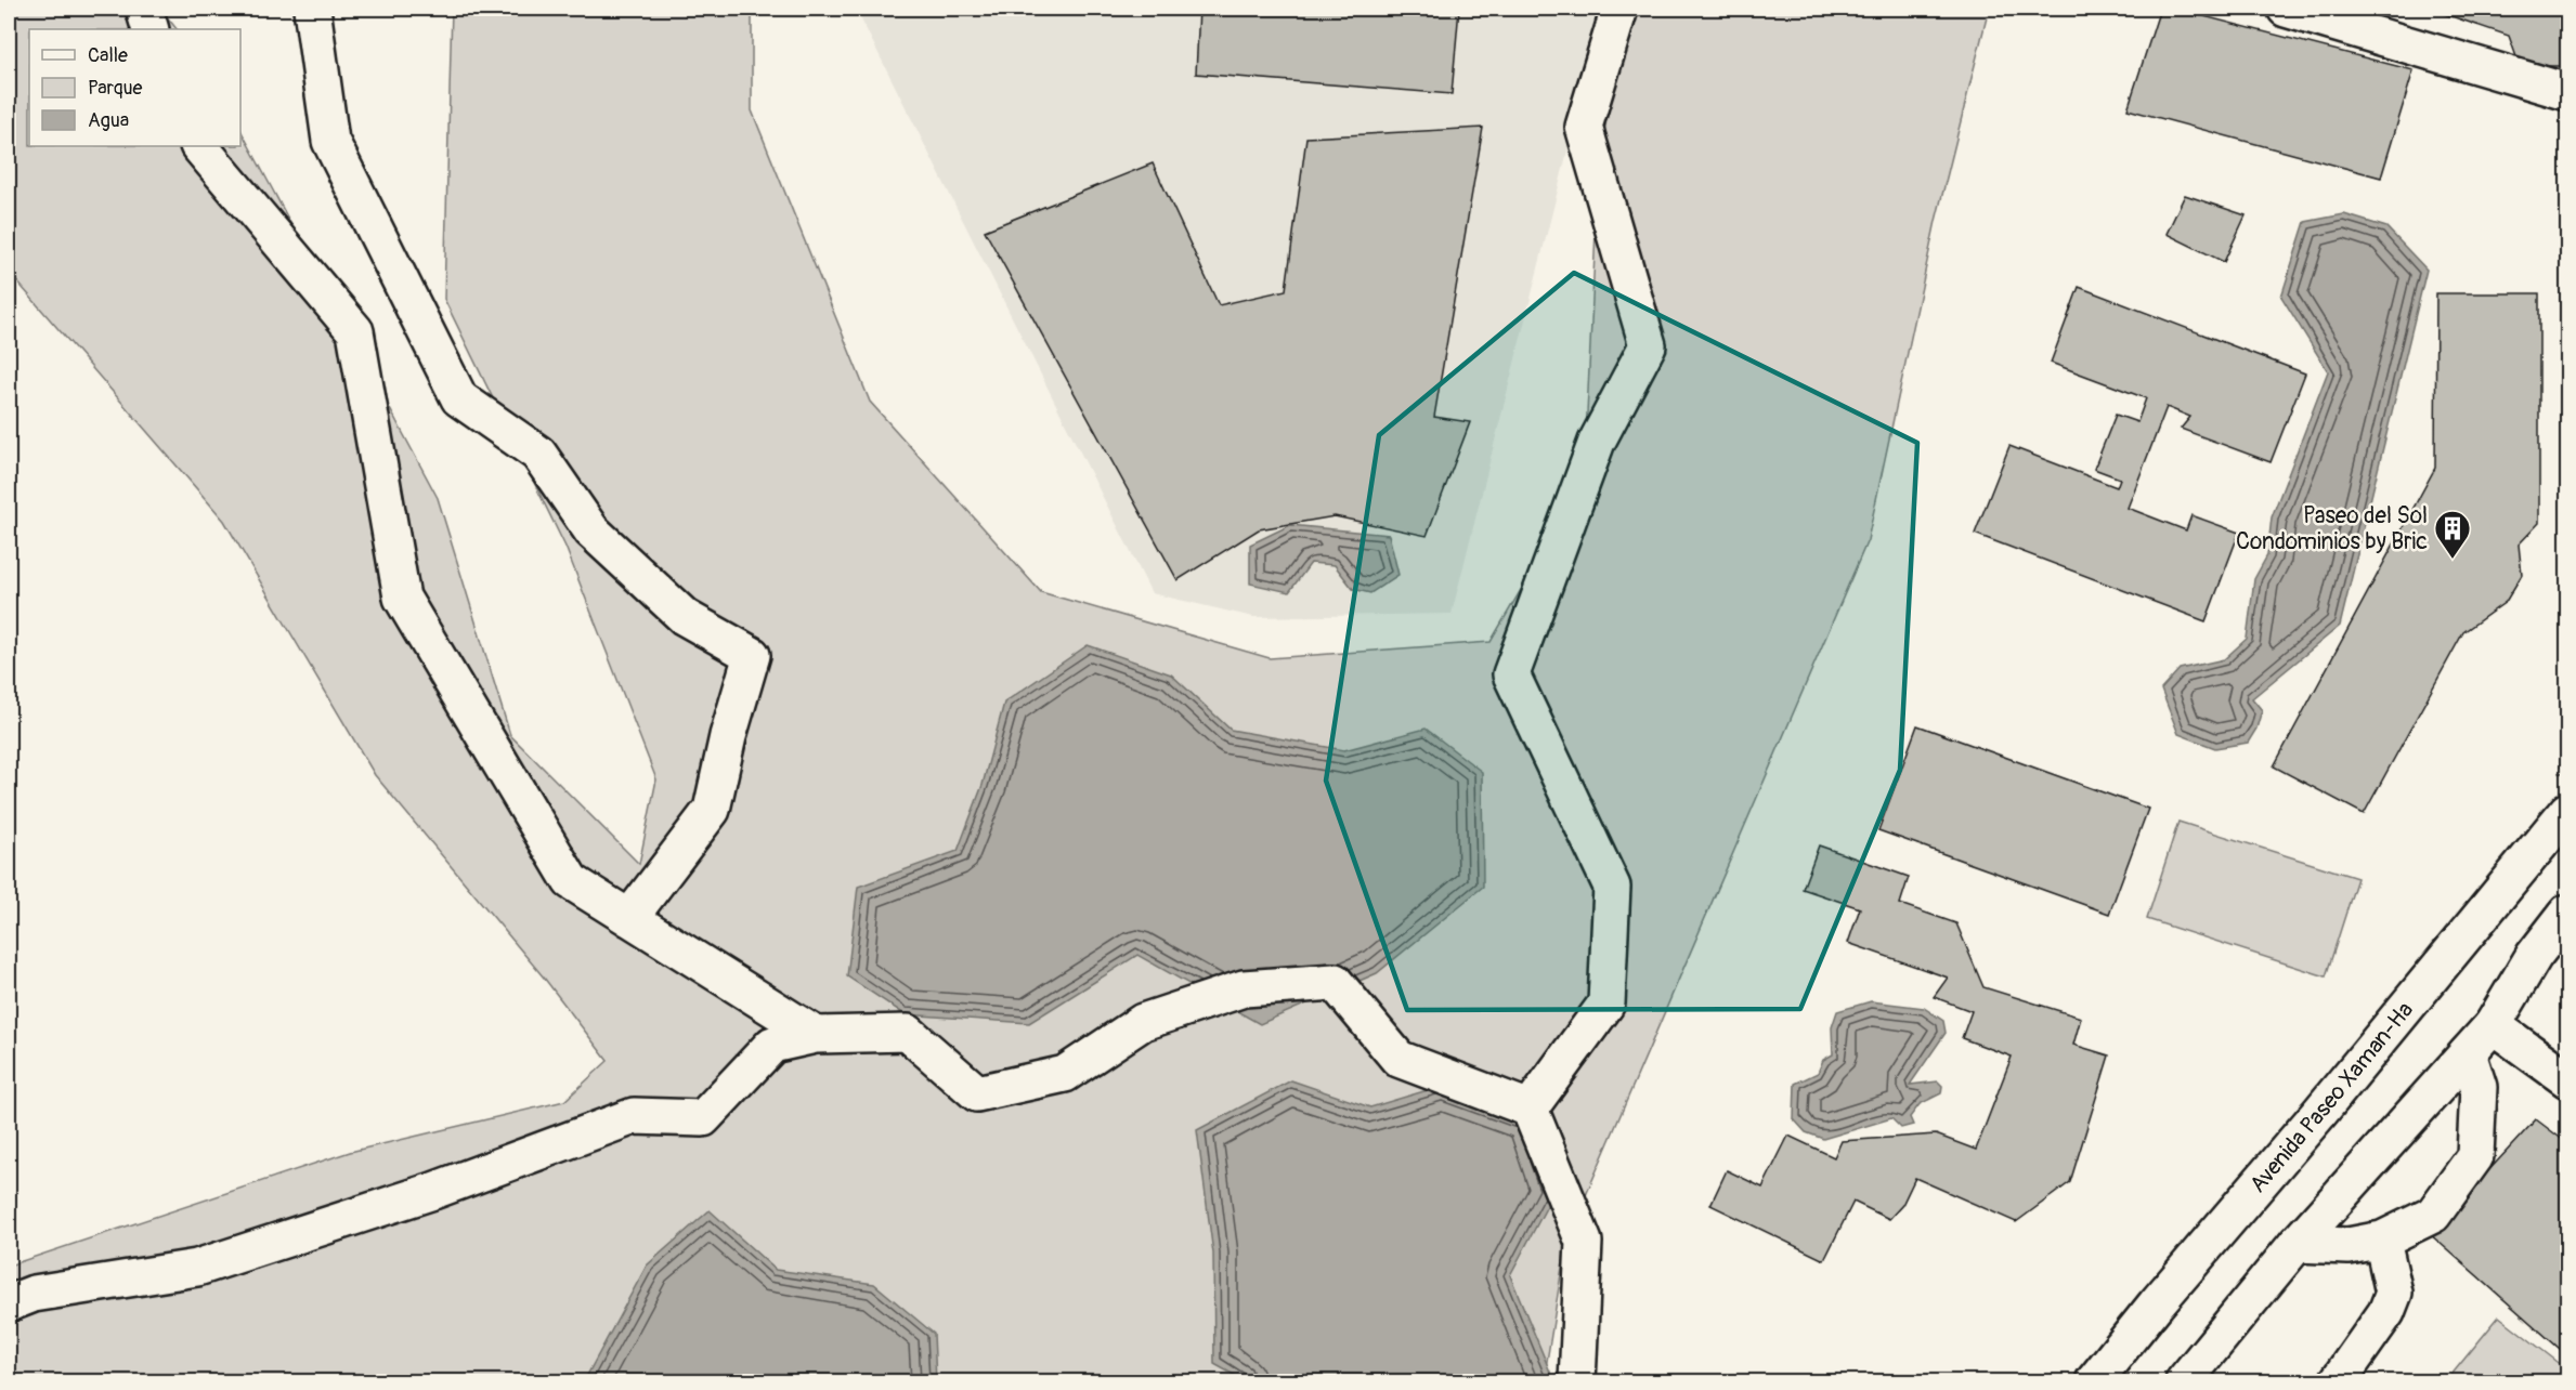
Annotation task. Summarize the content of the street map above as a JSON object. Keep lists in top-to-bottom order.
{
  "streets": {
    "main road": ["Avenida Paseo Xaman-Ha"]
  },
  "places": {
    "building": ["Paseo del Sol Condominios by Bric"]
  },
  "legend": ["Calle", "Parque", "Agua"]
}
